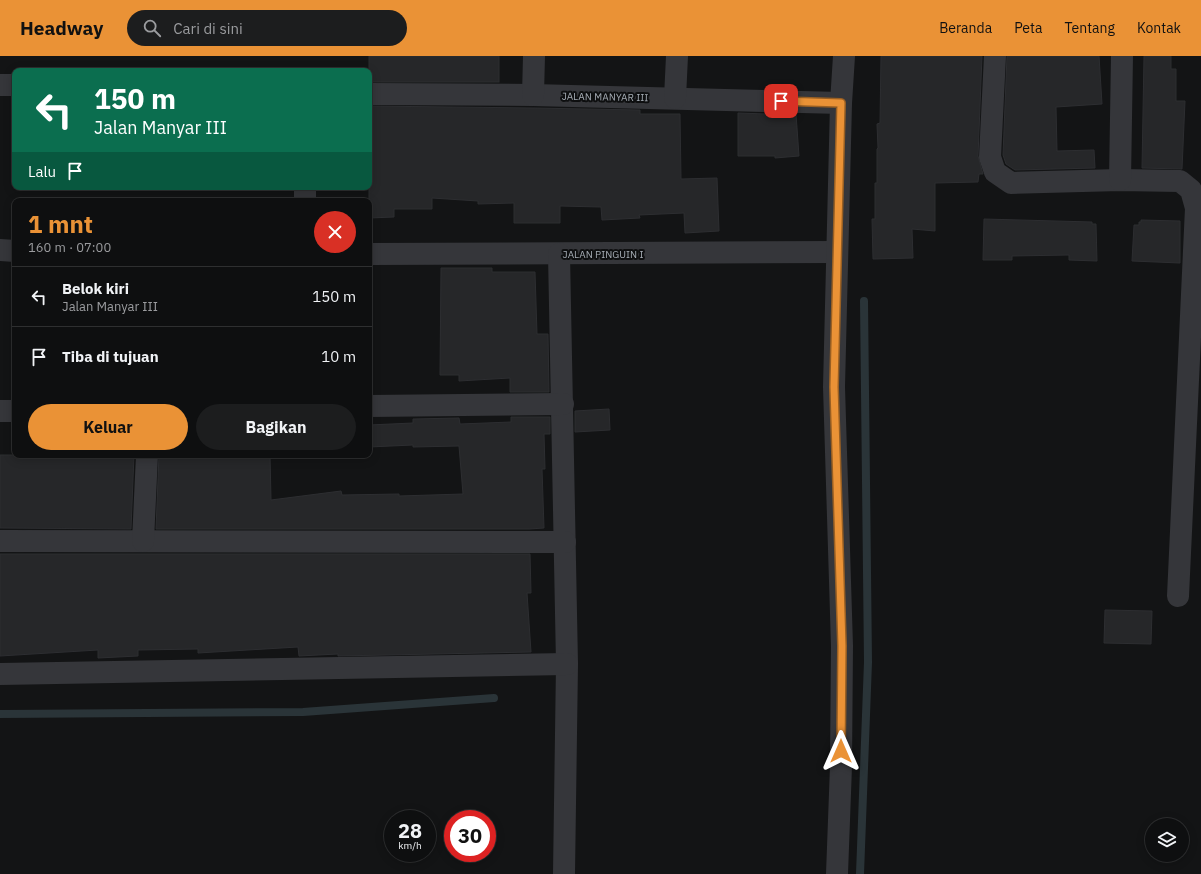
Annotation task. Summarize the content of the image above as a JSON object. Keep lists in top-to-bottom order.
{
  "streets": {
    "street": ["JALAN MANYAR III", "JALAN PINGUIN I"]
  },
  "page": {
    "header": "Headway",
    "search": "Cari di sini",
    "nav": [
      "Beranda",
      "Peta",
      "Tentang",
      "Kontak"
    ],
    "turn": ["150 m", "Jalan Manyar III"],
    "then": "Lalu",
    "heading": ["1 mnt", "160 m · 07:00"],
    "list": [
      {
        "name": "Belok kiri",
        "note": "Jalan Manyar III",
        "value": "150 m"
      },
      {
        "name": "Tiba di tujuan",
        "value": "10 m"
      }
    ],
    "buttons": ["Keluar", "Bagikan"],
    "speed": "28 km/h",
    "limit": "30"
  }
}
